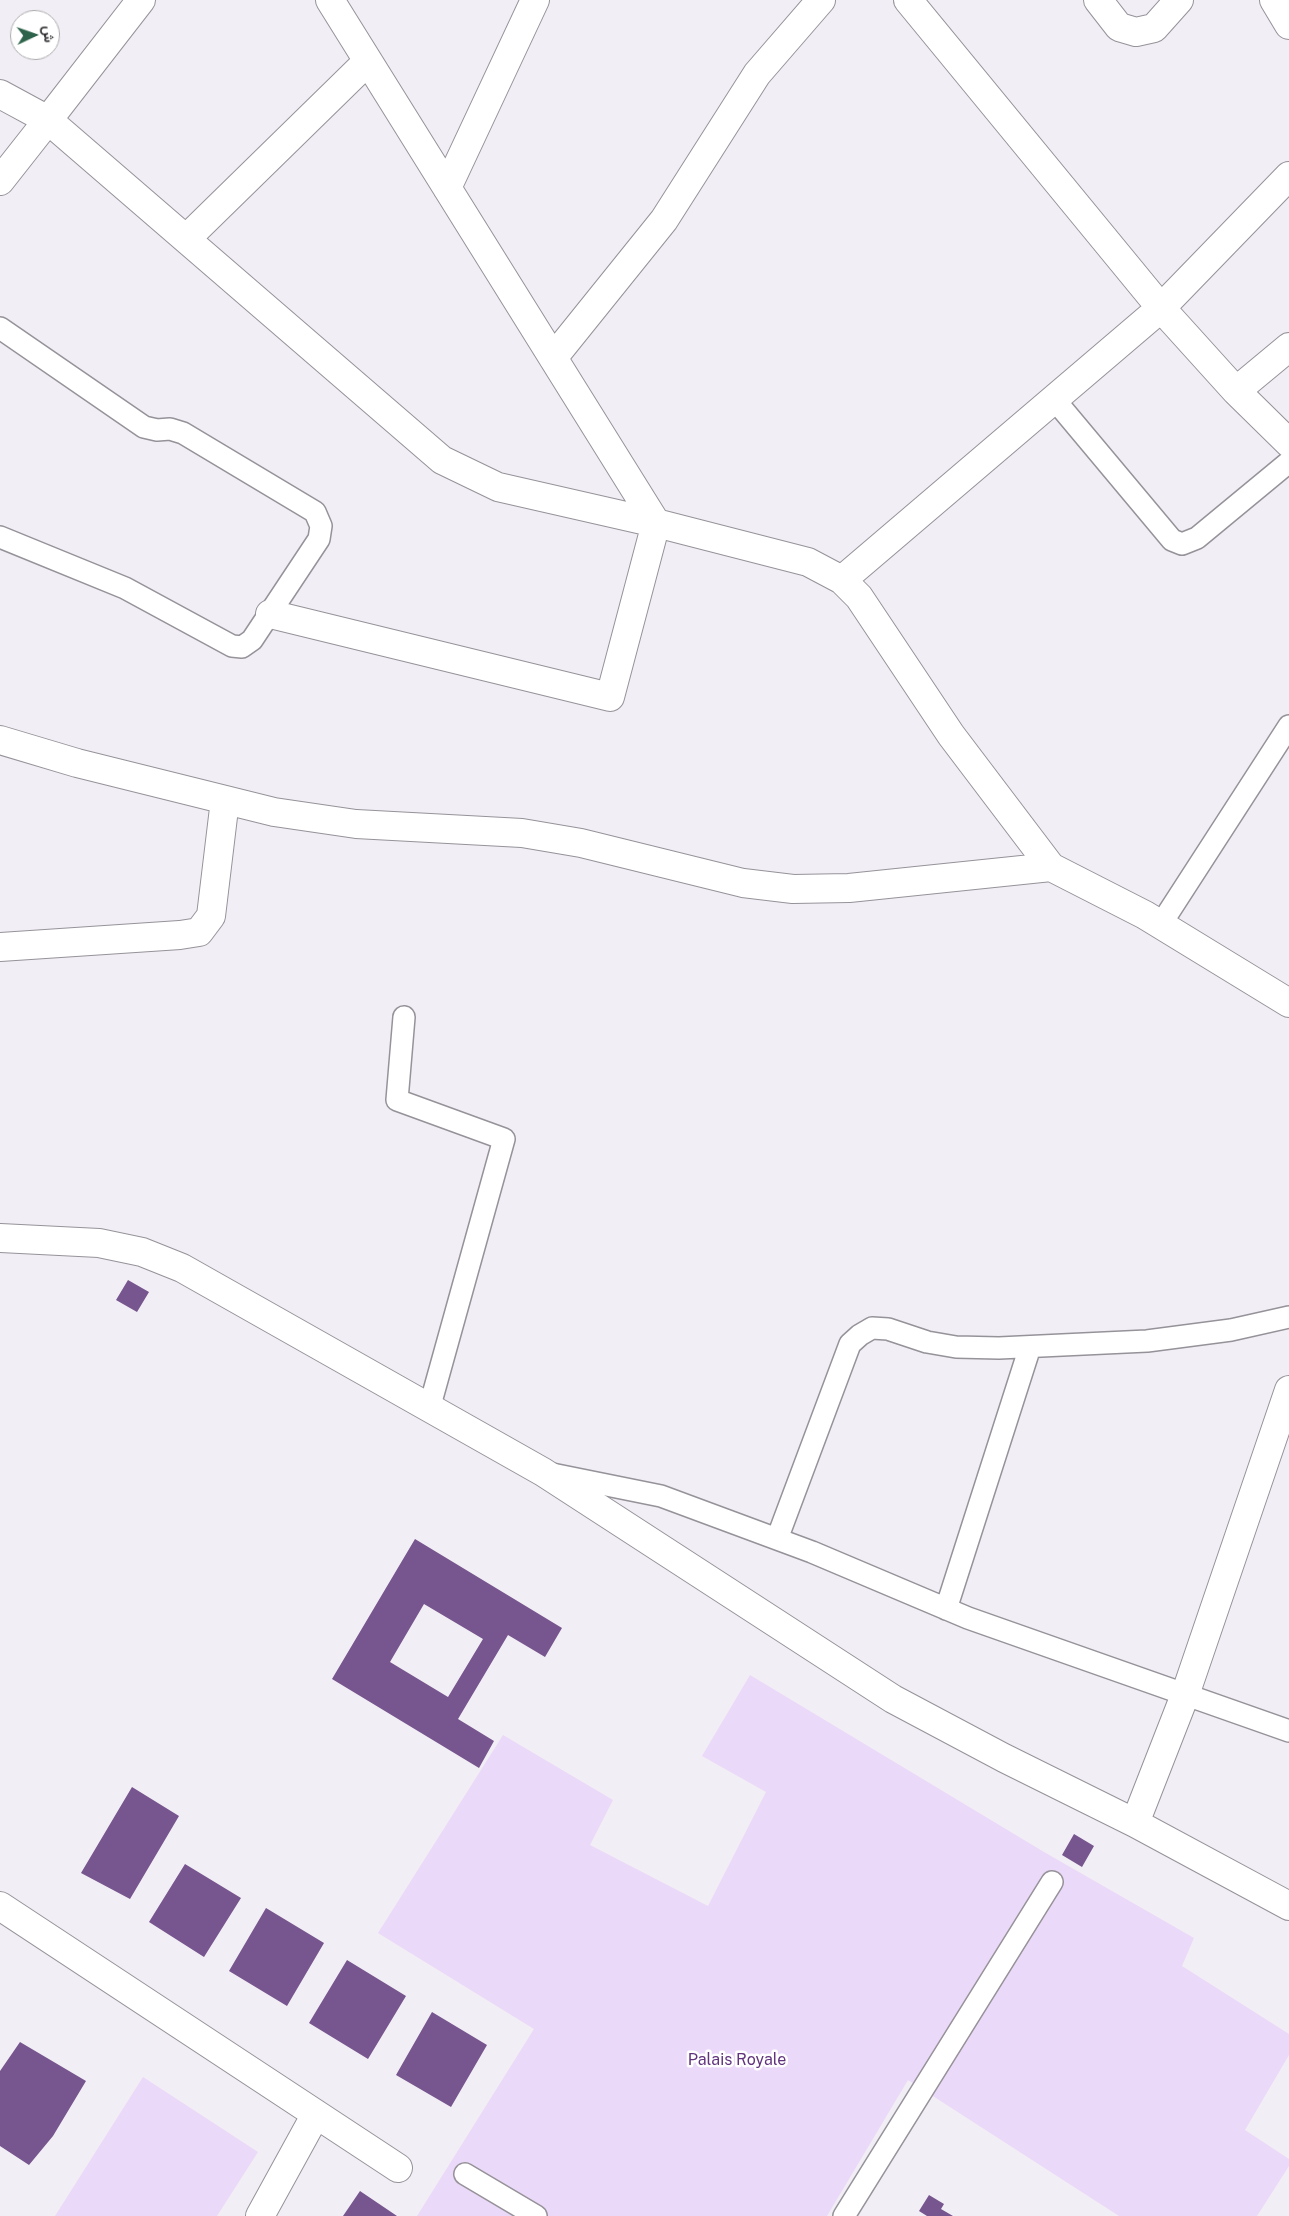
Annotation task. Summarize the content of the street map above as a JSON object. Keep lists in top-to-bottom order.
{
  "parks": ["Palais Royale"],
  "north": "right"
}
